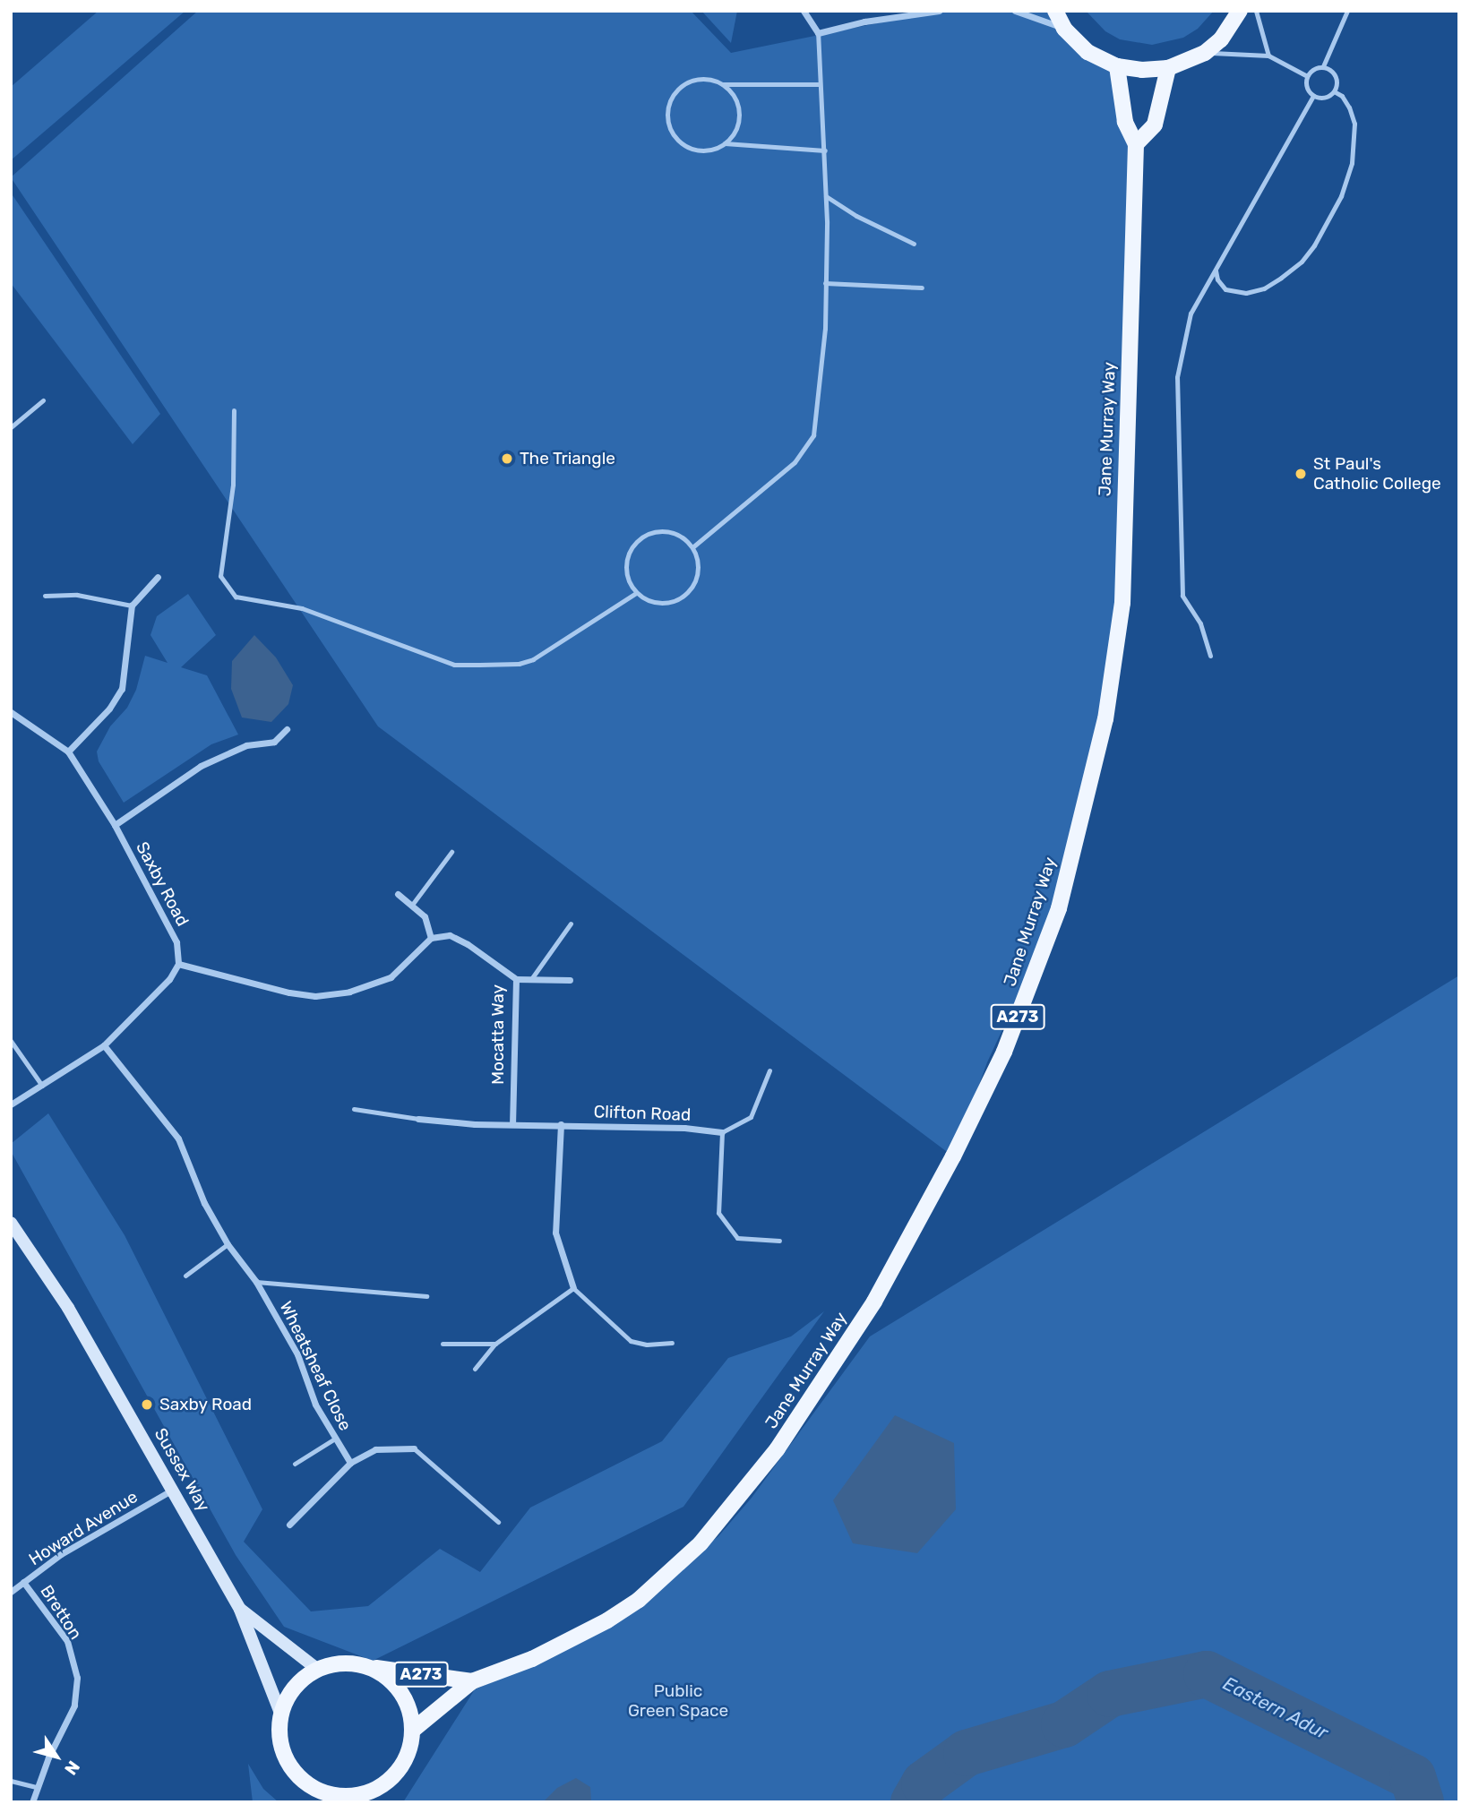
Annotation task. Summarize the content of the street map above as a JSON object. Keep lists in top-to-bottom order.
{
  "streets": {
    "main road": ["Jane Murray Way", "A273"],
    "street": [
      "Saxby Road",
      "Mocatta Way",
      "Clifton Road",
      "Wheatsheaf Close",
      "Sussex Way",
      "Howard Avenue",
      "Bretton"
    ]
  },
  "crossings": [
    ["Jane Murray Way", "Sussex Way"],
    ["Mocatta Way", "Clifton Road"],
    ["Sussex Way", "Howard Avenue"],
    ["Howard Avenue", "Bretton"]
  ],
  "water": ["Eastern Adur"],
  "parks": ["Public Green Space"],
  "places": ["The Triangle", "St Paul's Catholic College", "Saxby Road"],
  "north": "bottom right"
}
